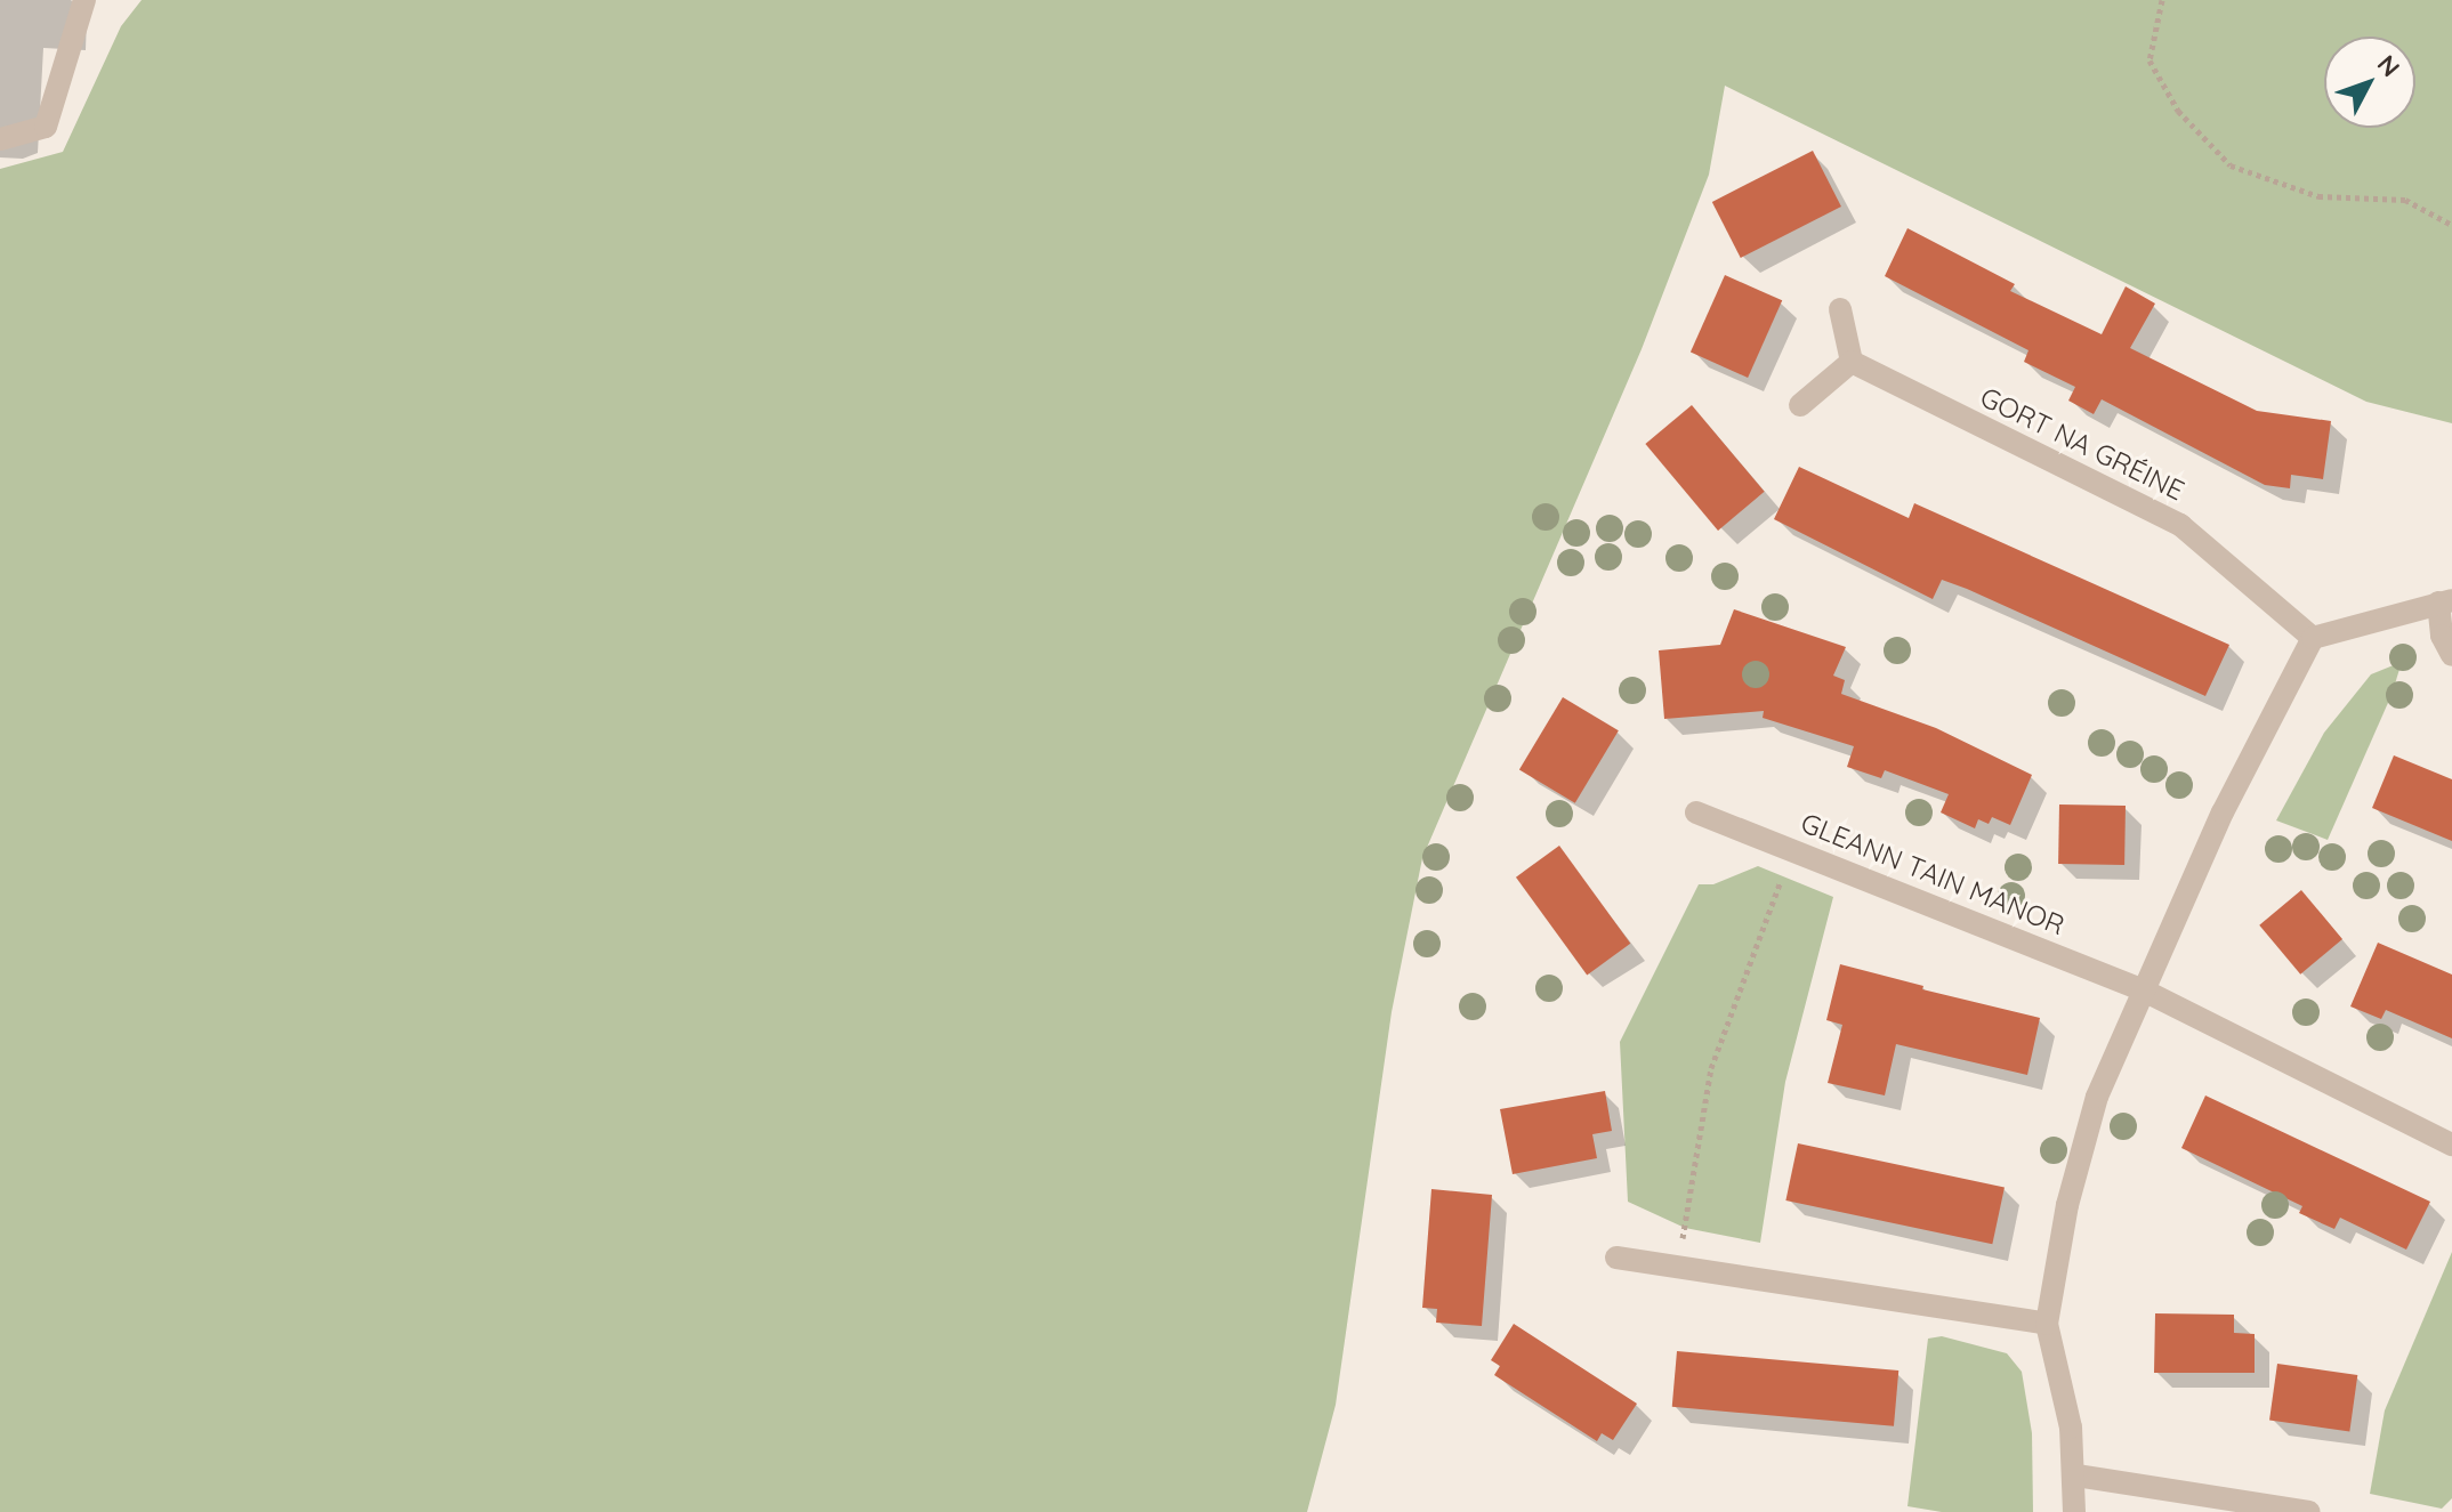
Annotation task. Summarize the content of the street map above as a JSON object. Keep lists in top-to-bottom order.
{
  "streets": {
    "street": ["GORT NA GRÉINE", "GLEANN TAIN MANOR"]
  },
  "north": "top right"
}
